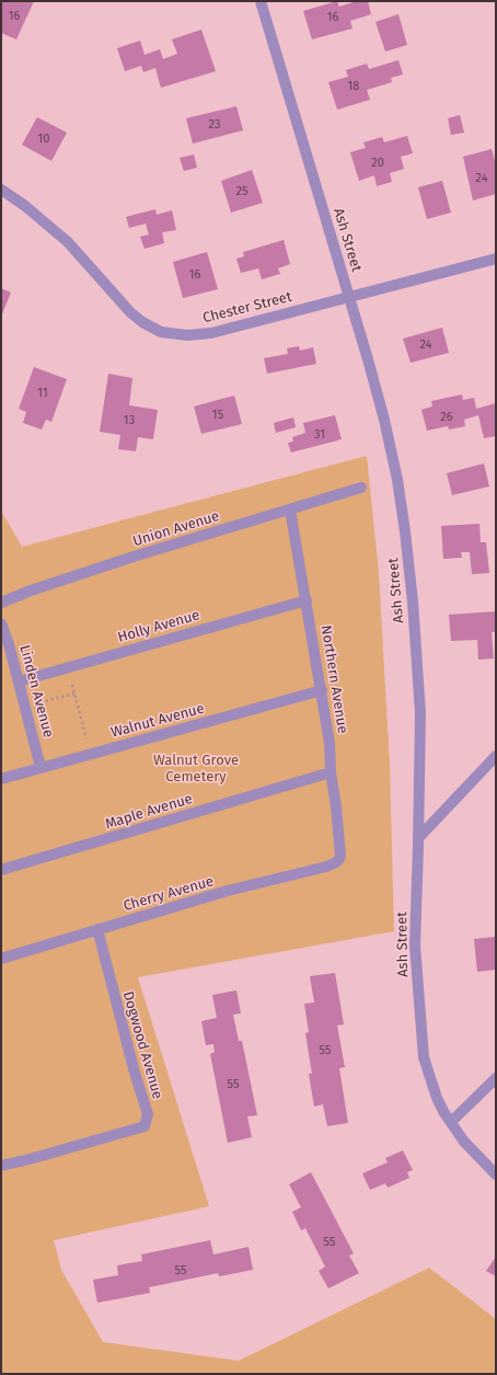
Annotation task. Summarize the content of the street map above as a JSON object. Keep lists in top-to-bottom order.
{
  "streets": {
    "street": [
      "Ash Street",
      "Chester Street",
      "Union Avenue",
      "Holly Avenue",
      "Northern Avenue",
      "Linden Avenue",
      "Walnut Avenue",
      "Maple Avenue",
      "Cherry Avenue",
      "Dogwood Avenue"
    ]
  },
  "crossings": [
    ["Ash Street", "Chester Street"],
    ["Union Avenue", "Northern Avenue"],
    ["Holly Avenue", "Northern Avenue"],
    ["Holly Avenue", "Linden Avenue"],
    ["Northern Avenue", "Walnut Avenue"],
    ["Northern Avenue", "Maple Avenue"],
    ["Northern Avenue", "Cherry Avenue"],
    ["Linden Avenue", "Walnut Avenue"],
    ["Cherry Avenue", "Dogwood Avenue"]
  ],
  "parks": ["Walnut Grove Cemetery"],
  "house_numbers": [
    "16",
    "16",
    "18",
    "23",
    "10",
    "20",
    "24",
    "25",
    "16",
    "24",
    "11",
    "15",
    "26",
    "13",
    "31",
    "55",
    "55",
    "55",
    "55"
  ]
}
